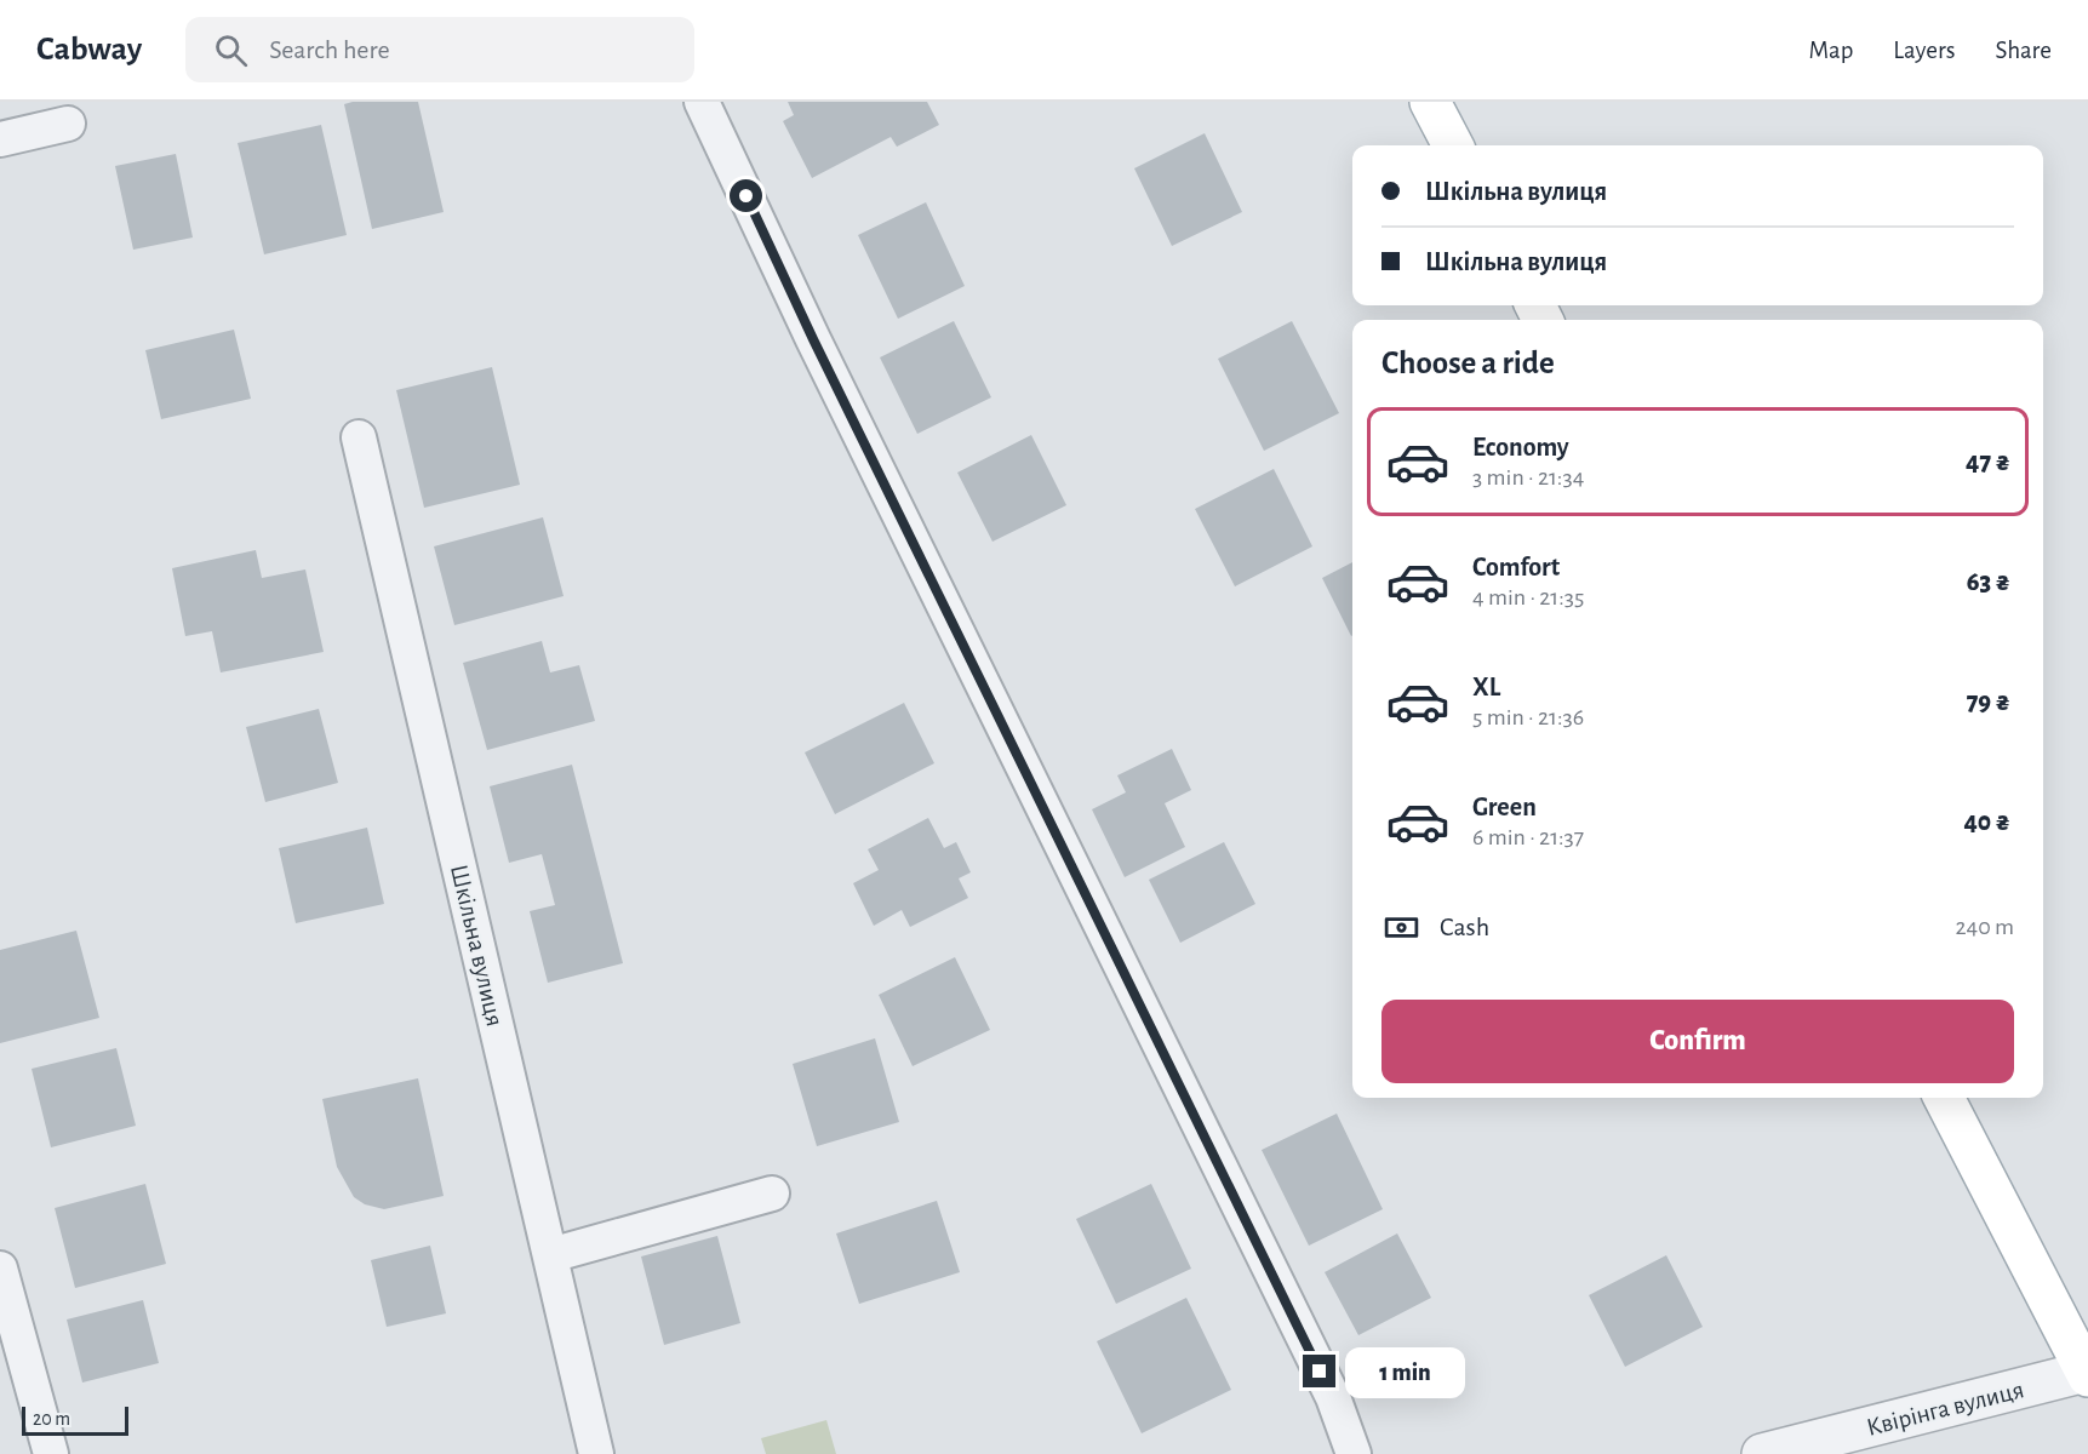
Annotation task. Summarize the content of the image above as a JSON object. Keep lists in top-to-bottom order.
{
  "streets": {
    "street": ["Шкільна вулиця", "Квірінга вулиця"]
  },
  "scale_bar": "20 m",
  "page": {
    "header": "Cabway",
    "search": "Search here",
    "nav": ["Map", "Layers", "Share"],
    "banner": ["Шкільна вулиця", "Шкільна вулиця"],
    "heading": "Choose a ride",
    "list": [
      {
        "name": "Economy",
        "note": "3 min · 21:34",
        "value": "47 ₴"
      },
      {
        "name": "Comfort",
        "note": "4 min · 21:35",
        "value": "63 ₴"
      },
      {
        "name": "XL",
        "note": "5 min · 21:36",
        "value": "79 ₴"
      },
      {
        "name": "Green",
        "note": "6 min · 21:37",
        "value": "40 ₴"
      }
    ],
    "pay": ["Cash", "240 m"],
    "buttons": "Confirm",
    "bubble": "1 min",
    "scale": "20 m"
  }
}
